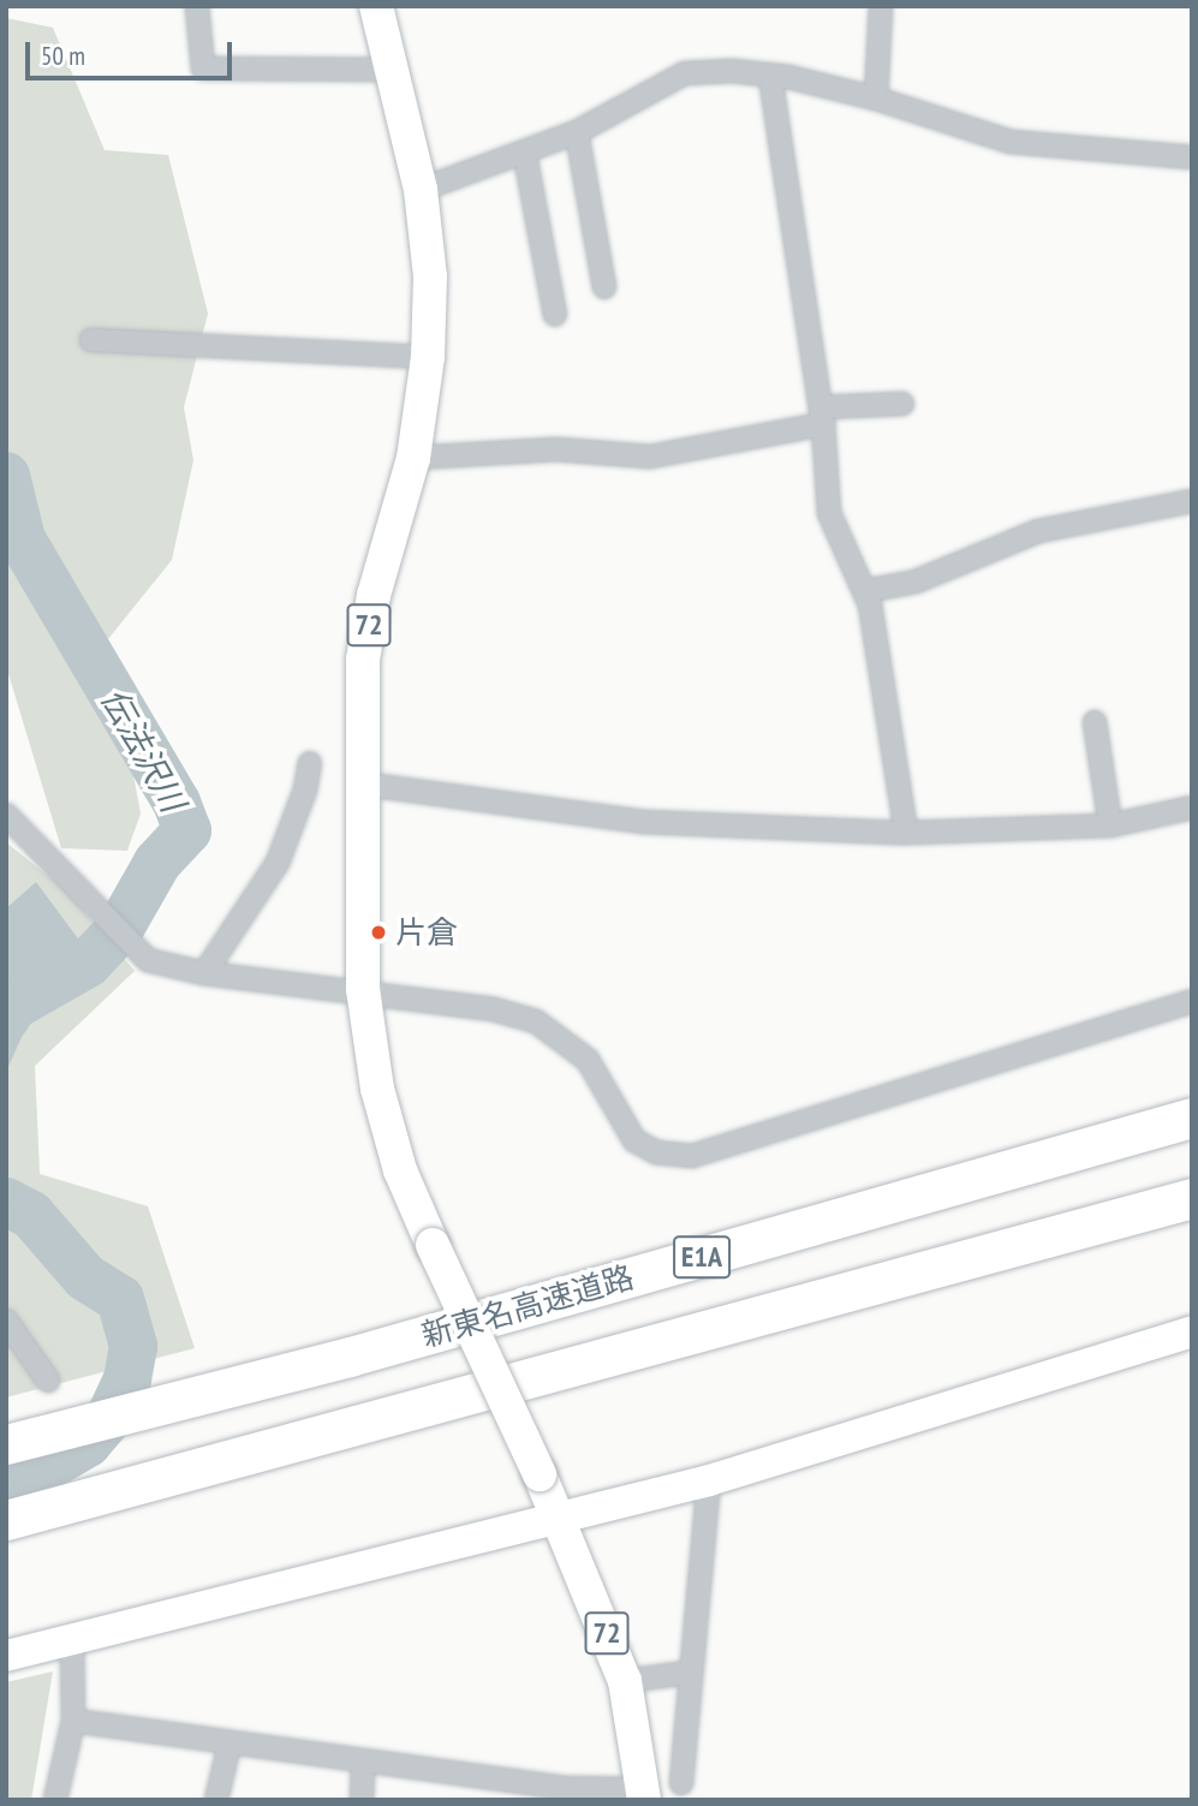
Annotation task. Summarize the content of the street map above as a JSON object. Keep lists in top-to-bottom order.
{
  "streets": {
    "highway": ["E1A", "新東名高速道路"],
    "main road": ["72"]
  },
  "water": ["伝法沢川"],
  "places": ["片倉"],
  "scale_bar": "50 m"
}
